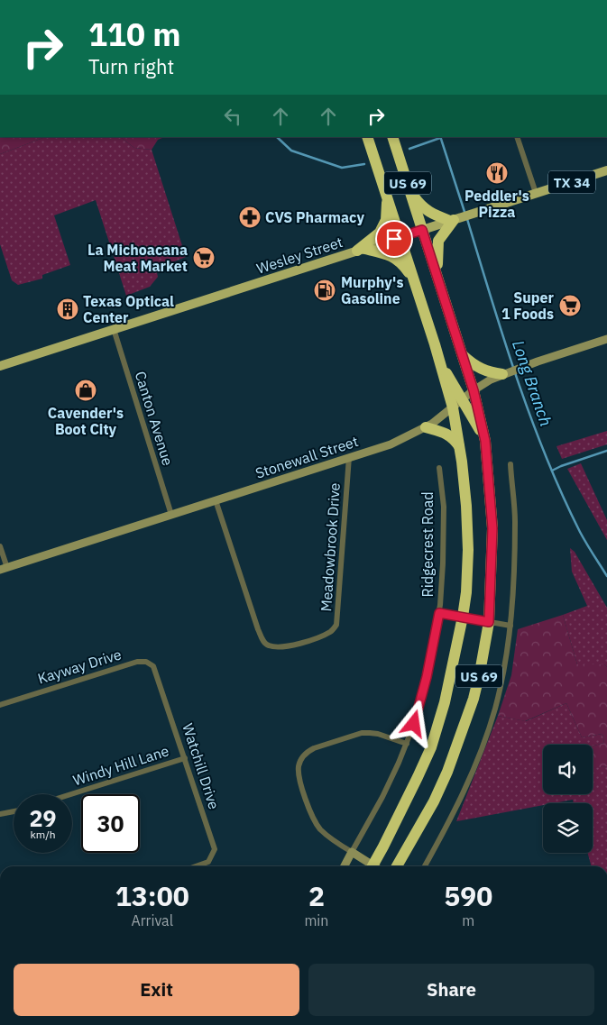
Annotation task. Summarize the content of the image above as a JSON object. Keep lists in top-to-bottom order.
{
  "streets": {
    "highway": ["US 69"],
    "main road": ["TX 34", "Wesley Street"],
    "street": [
      "Canton Avenue",
      "Stonewall Street",
      "Ridgecrest Road",
      "Meadowbrook Drive",
      "Kayway Drive",
      "Windy Hill Lane",
      "Watchill Drive"
    ]
  },
  "crossings": [
    ["US 69", "Wesley Street"],
    ["US 69", "Stonewall Street"],
    ["Wesley Street", "Canton Avenue"],
    ["Canton Avenue", "Stonewall Street"],
    ["Stonewall Street", "Meadowbrook Drive"],
    ["Kayway Drive", "Watchill Drive"],
    ["Windy Hill Lane", "Watchill Drive"]
  ],
  "water": ["Long Branch"],
  "places": {
    "restaurant": ["Peddler's Pizza"],
    "pharmacy": ["CVS Pharmacy"],
    "supermarket": ["La Michoacana Meat Market", "Super 1 Foods"],
    "fuel station": ["Murphy's Gasoline"],
    "building": ["Texas Optical Center"],
    "shop": ["Cavender's Boot City"]
  },
  "page": {
    "turn": ["110 m", "Turn right"],
    "speed": "29 km/h",
    "limit": "30",
    "eta": [
      "13:00",
      "Arrival",
      "2",
      "min",
      "590",
      "m"
    ],
    "buttons": ["Exit", "Share"]
  }
}
